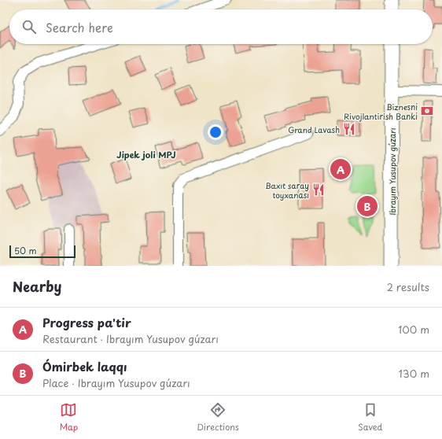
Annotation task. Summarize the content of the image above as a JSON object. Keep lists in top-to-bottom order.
{
  "streets": {
    "main road": ["Ibrayım Yusupov gúzarı"]
  },
  "districts": ["Jipek joli MPJ"],
  "places": {
    "bank": ["Biznesni Rivojlantirish Banki"],
    "restaurant": ["Grand Lavash", "Baxıt saray toyxanası"]
  },
  "scale_bar": "50 m",
  "page": {
    "search": "Search here",
    "pins": ["A", "B"],
    "scale": "50 m",
    "heading": ["Nearby", "2 results"],
    "list": [
      {
        "mark": "A",
        "name": "Progress pa'tir",
        "note": "Restaurant · Ibrayım Yusupov gúzarı",
        "value": "100 m"
      },
      {
        "mark": "B",
        "name": "Ómirbek laqqı",
        "note": "Place · Ibrayım Yusupov gúzarı",
        "value": "130 m"
      }
    ],
    "nav": ["Map", "Directions", "Saved"]
  }
}
